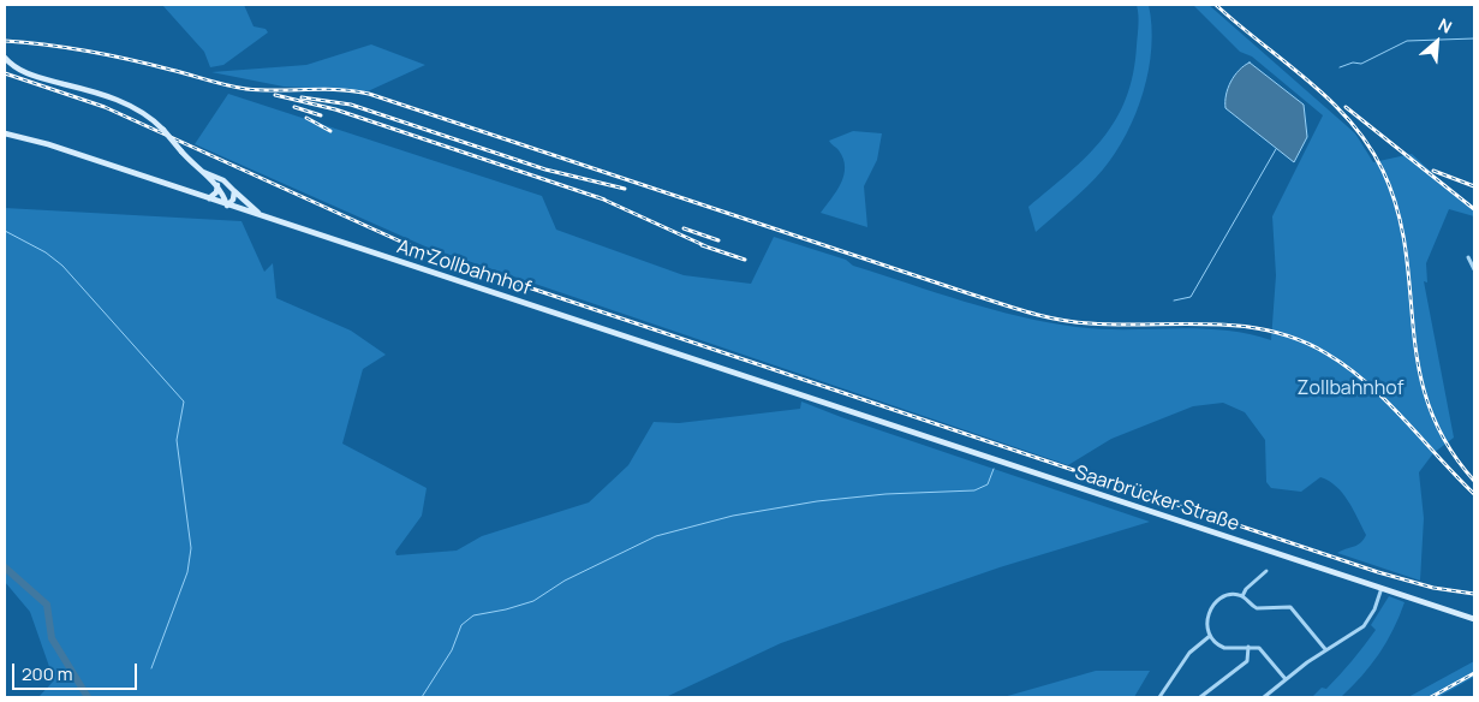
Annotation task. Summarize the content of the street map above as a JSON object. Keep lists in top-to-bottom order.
{
  "streets": {
    "main road": ["Am Zollbahnhof", "Saarbrücker Straße"]
  },
  "crossings": [
    ["Am Zollbahnhof", "Saarbrücker Straße"]
  ],
  "parks": ["Zollbahnhof"],
  "scale_bar": "200 m",
  "north": "top right"
}
